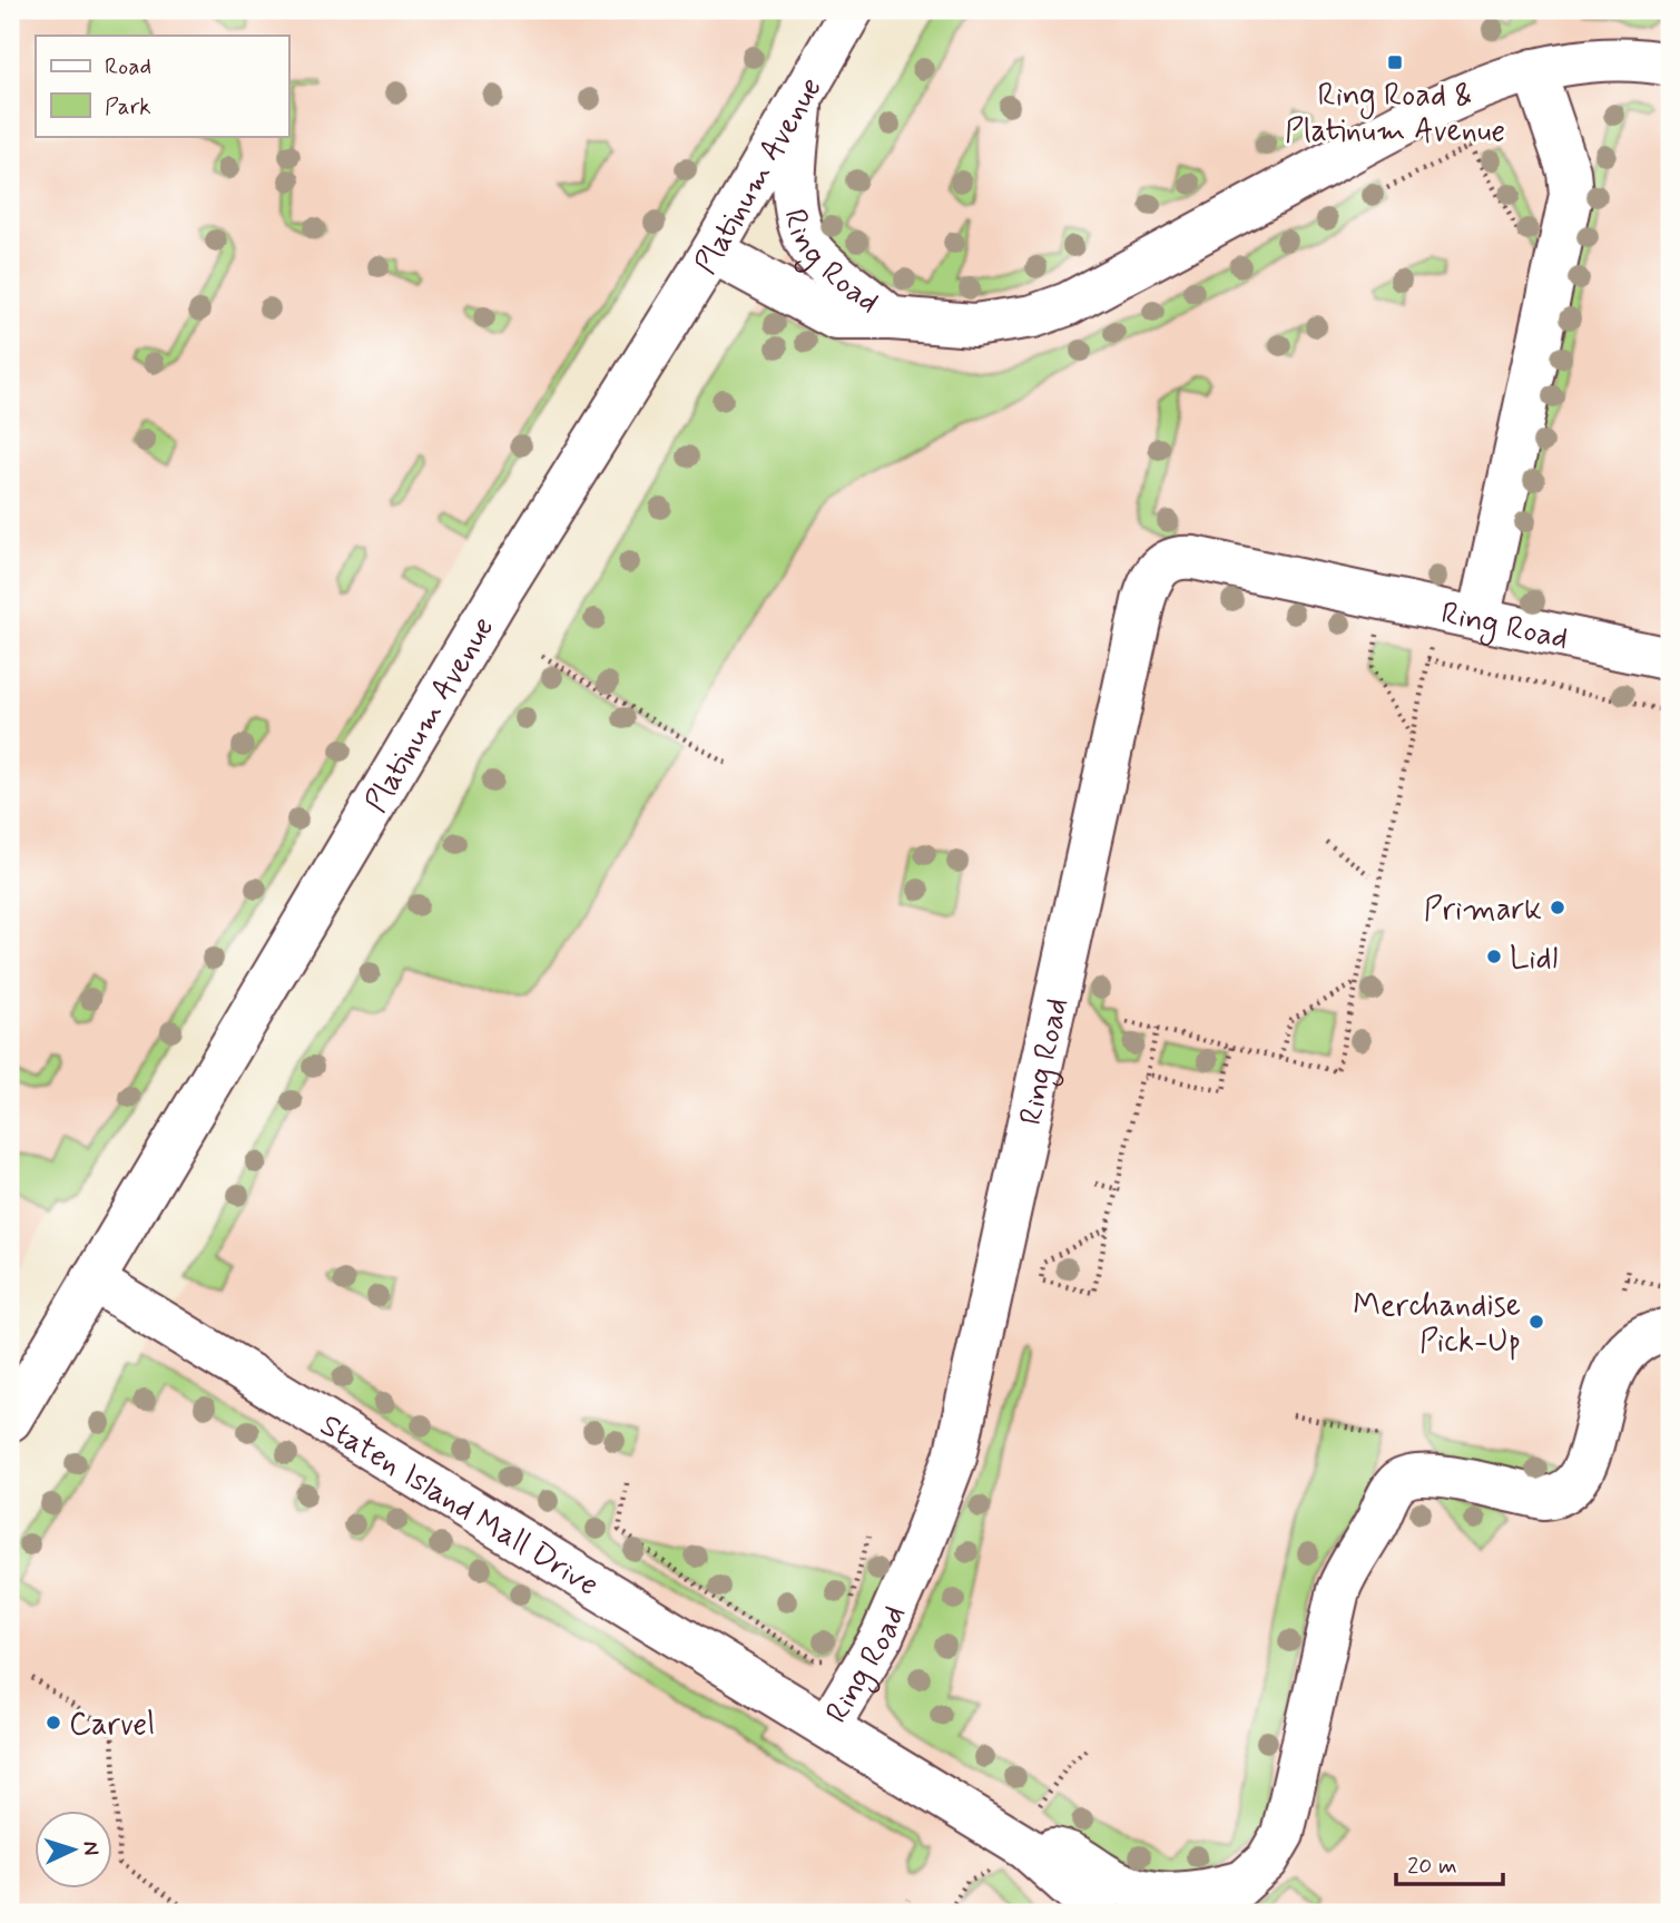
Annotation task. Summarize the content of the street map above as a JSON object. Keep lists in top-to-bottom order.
{
  "streets": {
    "street": ["Platinum Avenue", "Ring Road", "Staten Island Mall Drive"]
  },
  "crossings": [
    ["Platinum Avenue", "Ring Road"],
    ["Platinum Avenue", "Staten Island Mall Drive"],
    ["Ring Road", "Staten Island Mall Drive"]
  ],
  "places": {
    "transit": ["Ring Road & Platinum Avenue"],
    "other": [
      "Primark",
      "Lidl",
      "Merchandise Pick-Up",
      "Carvel"
    ]
  },
  "legend": ["Road", "Park"],
  "scale_bar": "20 m",
  "north": "right"
}
